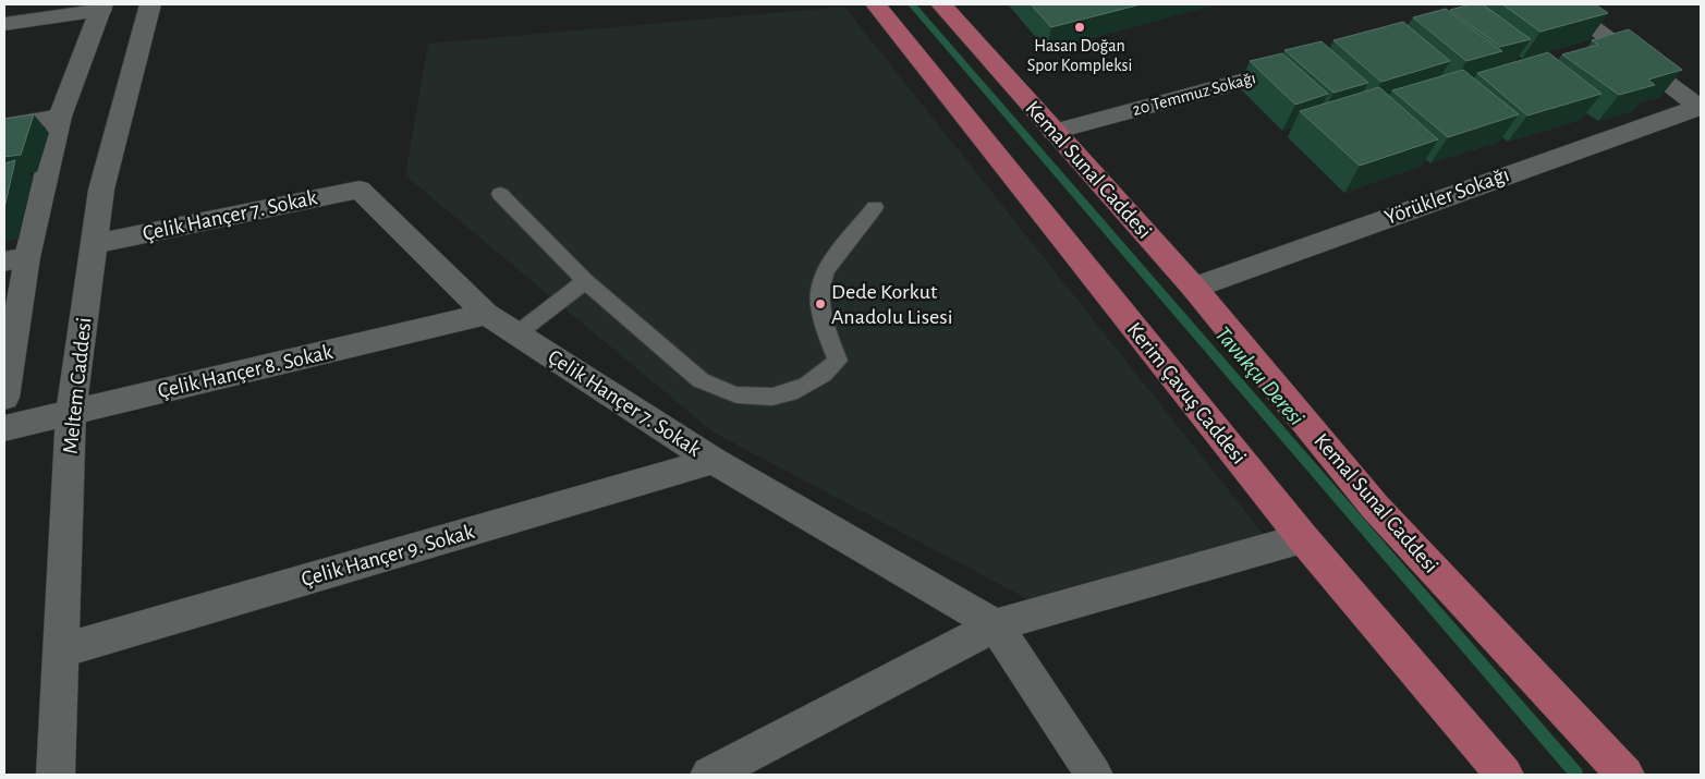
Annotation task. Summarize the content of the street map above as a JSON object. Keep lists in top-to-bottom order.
{
  "streets": {
    "main road": ["Kemal Sunal Caddesi", "Kerim Çavuş Caddesi"],
    "street": [
      "20 Temmuz Sokağı",
      "Yörükler Sokağı",
      "Çelik Hançer 7. Sokak",
      "Çelik Hançer 8. Sokak",
      "Meltem Caddesi",
      "Çelik Hançer 9. Sokak"
    ]
  },
  "crossings": [
    ["20 Temmuz Sokağı", "Kemal Sunal Caddesi"],
    ["Kemal Sunal Caddesi", "Yörükler Sokağı"],
    ["Çelik Hançer 7. Sokak", "Çelik Hançer 8. Sokak"],
    ["Çelik Hançer 7. Sokak", "Meltem Caddesi"],
    ["Çelik Hançer 7. Sokak", "Çelik Hançer 9. Sokak"],
    ["Çelik Hançer 8. Sokak", "Meltem Caddesi"],
    ["Meltem Caddesi", "Çelik Hançer 9. Sokak"]
  ],
  "water": ["Tavukçu Deresi"],
  "places": ["Hasan Doğan Spor Kompleksi", "Dede Korkut Anadolu Lisesi"]
}
